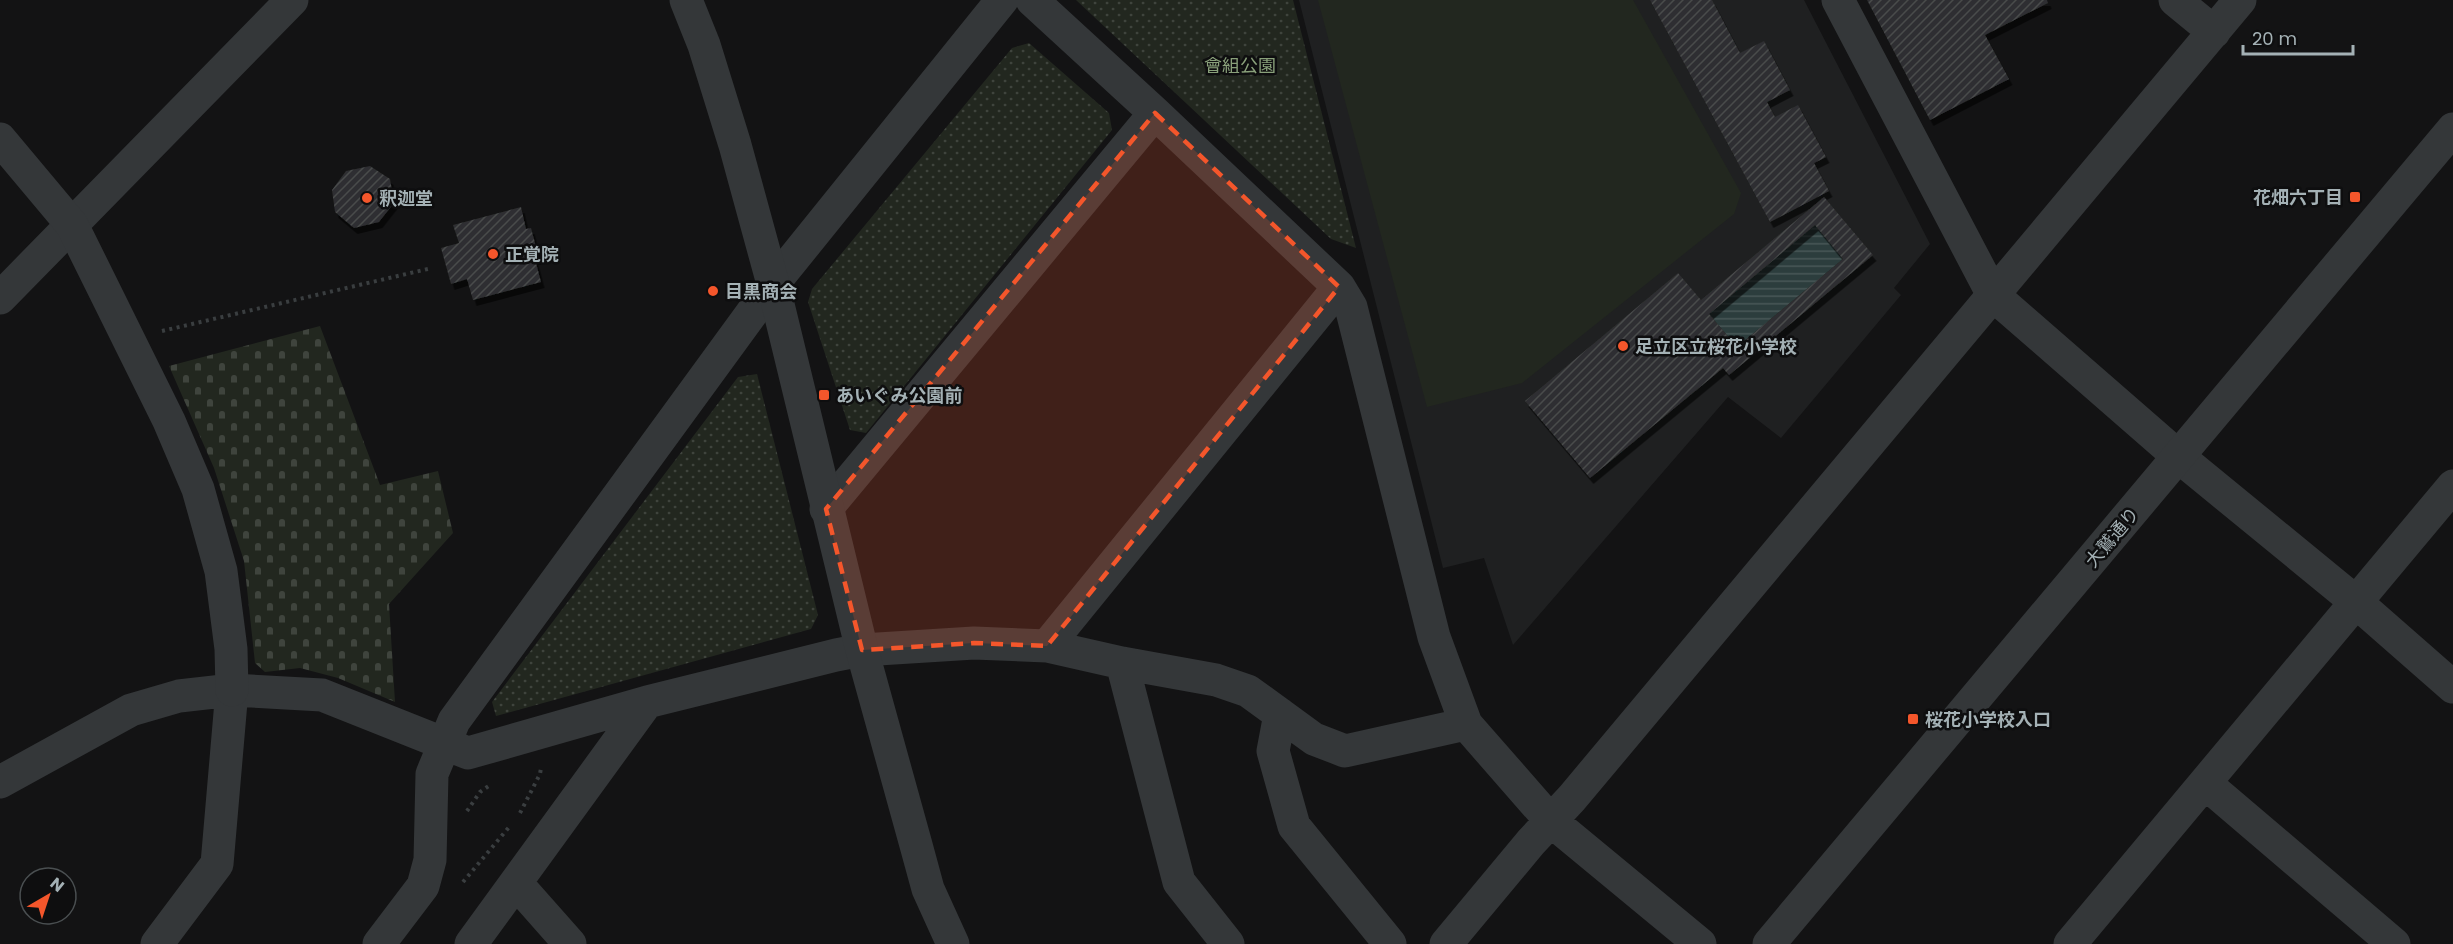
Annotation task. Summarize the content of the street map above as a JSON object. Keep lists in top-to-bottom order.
{
  "streets": {
    "street": ["大鷲通り"]
  },
  "parks": ["會組公園"],
  "places": {
    "transit": ["花畑六丁目", "あいぐみ公園前", "桜花小学校入口"],
    "other": [
      "釈迦堂",
      "正覚院",
      "目黒商会",
      "足立区立桜花小学校"
    ]
  },
  "scale_bar": "20 m",
  "north": "top right"
}
